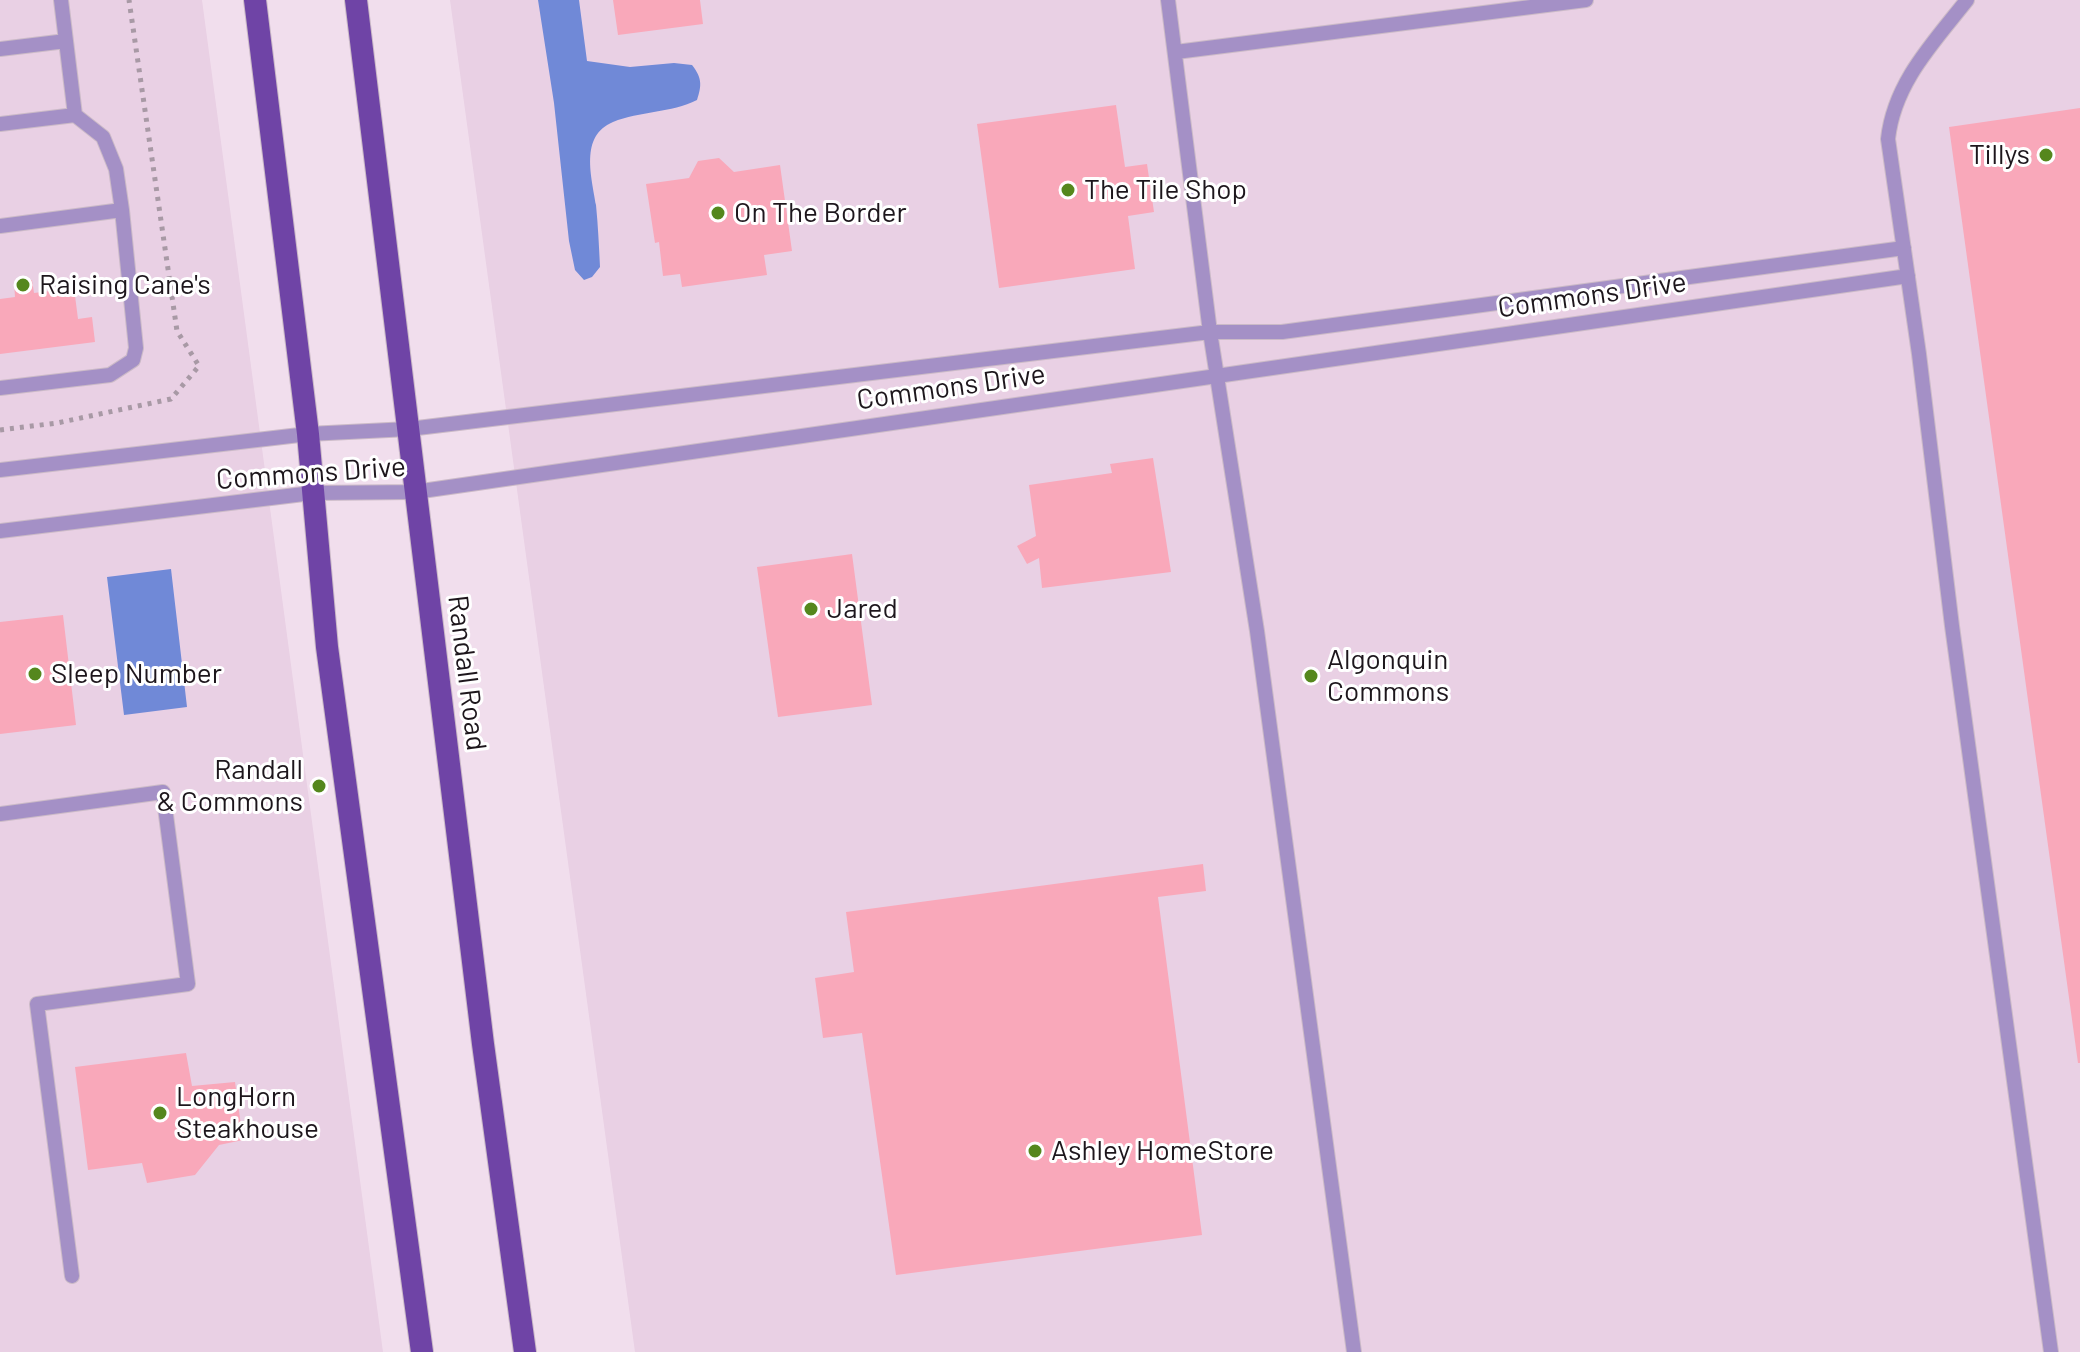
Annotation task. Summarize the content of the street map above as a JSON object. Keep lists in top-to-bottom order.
{
  "streets": {
    "main road": ["Randall Road"],
    "lane": ["Commons Drive"]
  },
  "crossings": [
    ["Commons Drive", "Randall Road"]
  ],
  "places": [
    "Tillys",
    "The Tile Shop",
    "On The Border",
    "Raising Cane's",
    "Jared",
    "Sleep Number",
    "Algonquin Commons",
    "Randall & Commons",
    "LongHorn Steakhouse",
    "Ashley HomeStore"
  ]
}
